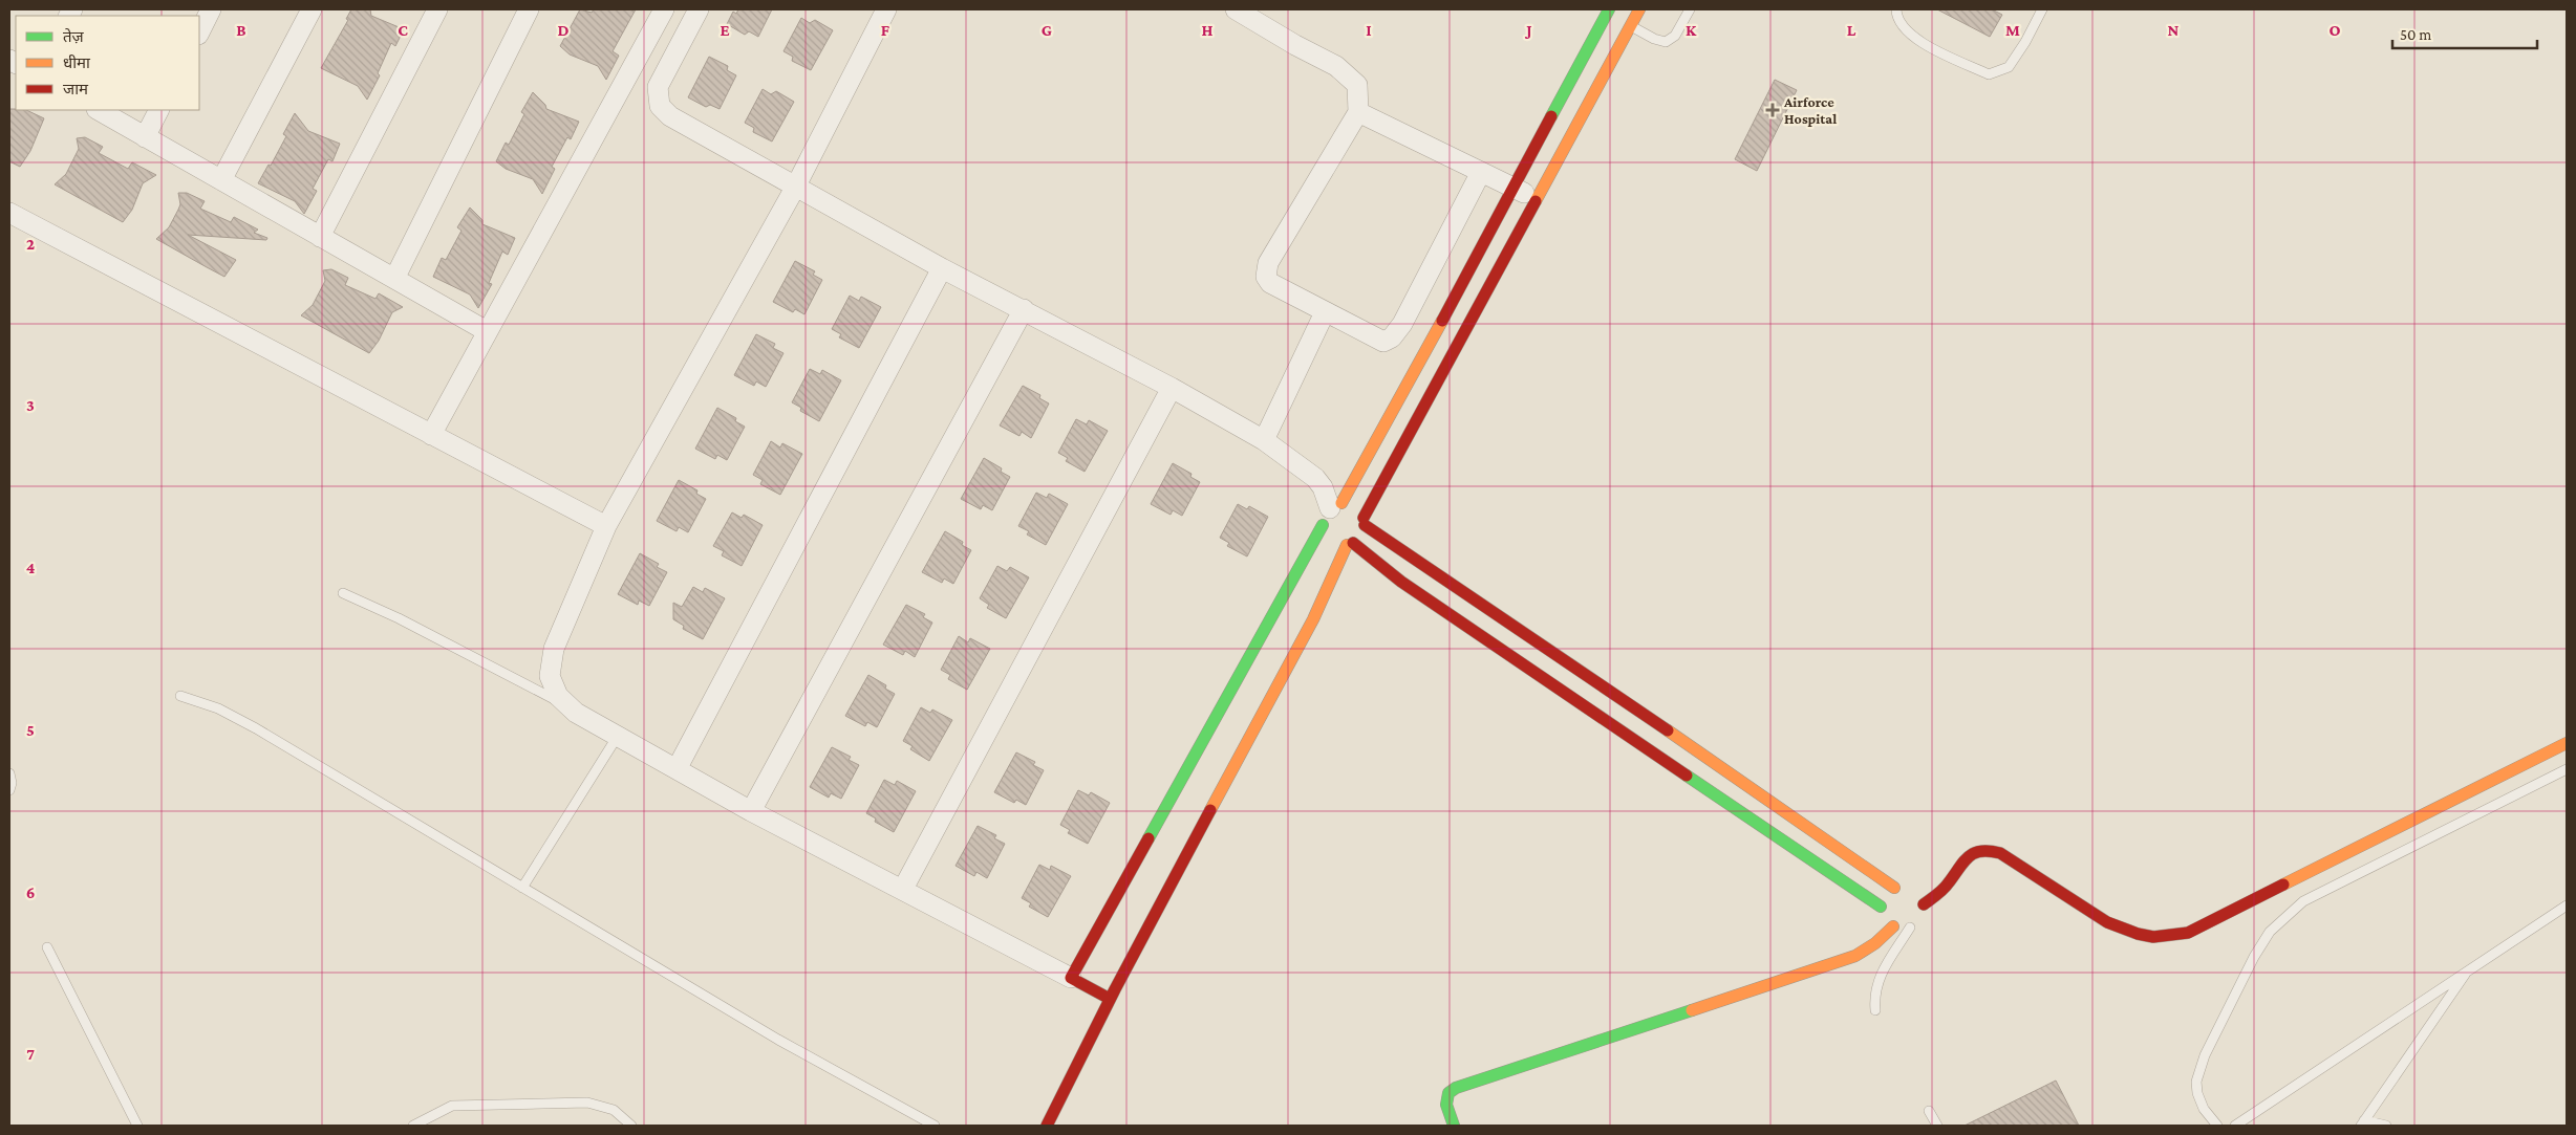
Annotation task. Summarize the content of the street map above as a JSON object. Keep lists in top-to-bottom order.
{
  "places": {
    "health": ["Airforce Hospital"]
  },
  "legend": ["तेज़", "धीमा", "जाम"],
  "scale_bar": "50 m",
  "grid": {
    "columns": [
      "B",
      "C",
      "D",
      "E",
      "F",
      "G",
      "H",
      "I",
      "J",
      "K",
      "L",
      "M",
      "N",
      "O"
    ],
    "rows": [
      "2",
      "3",
      "4",
      "5",
      "6",
      "7"
    ]
  }
}
